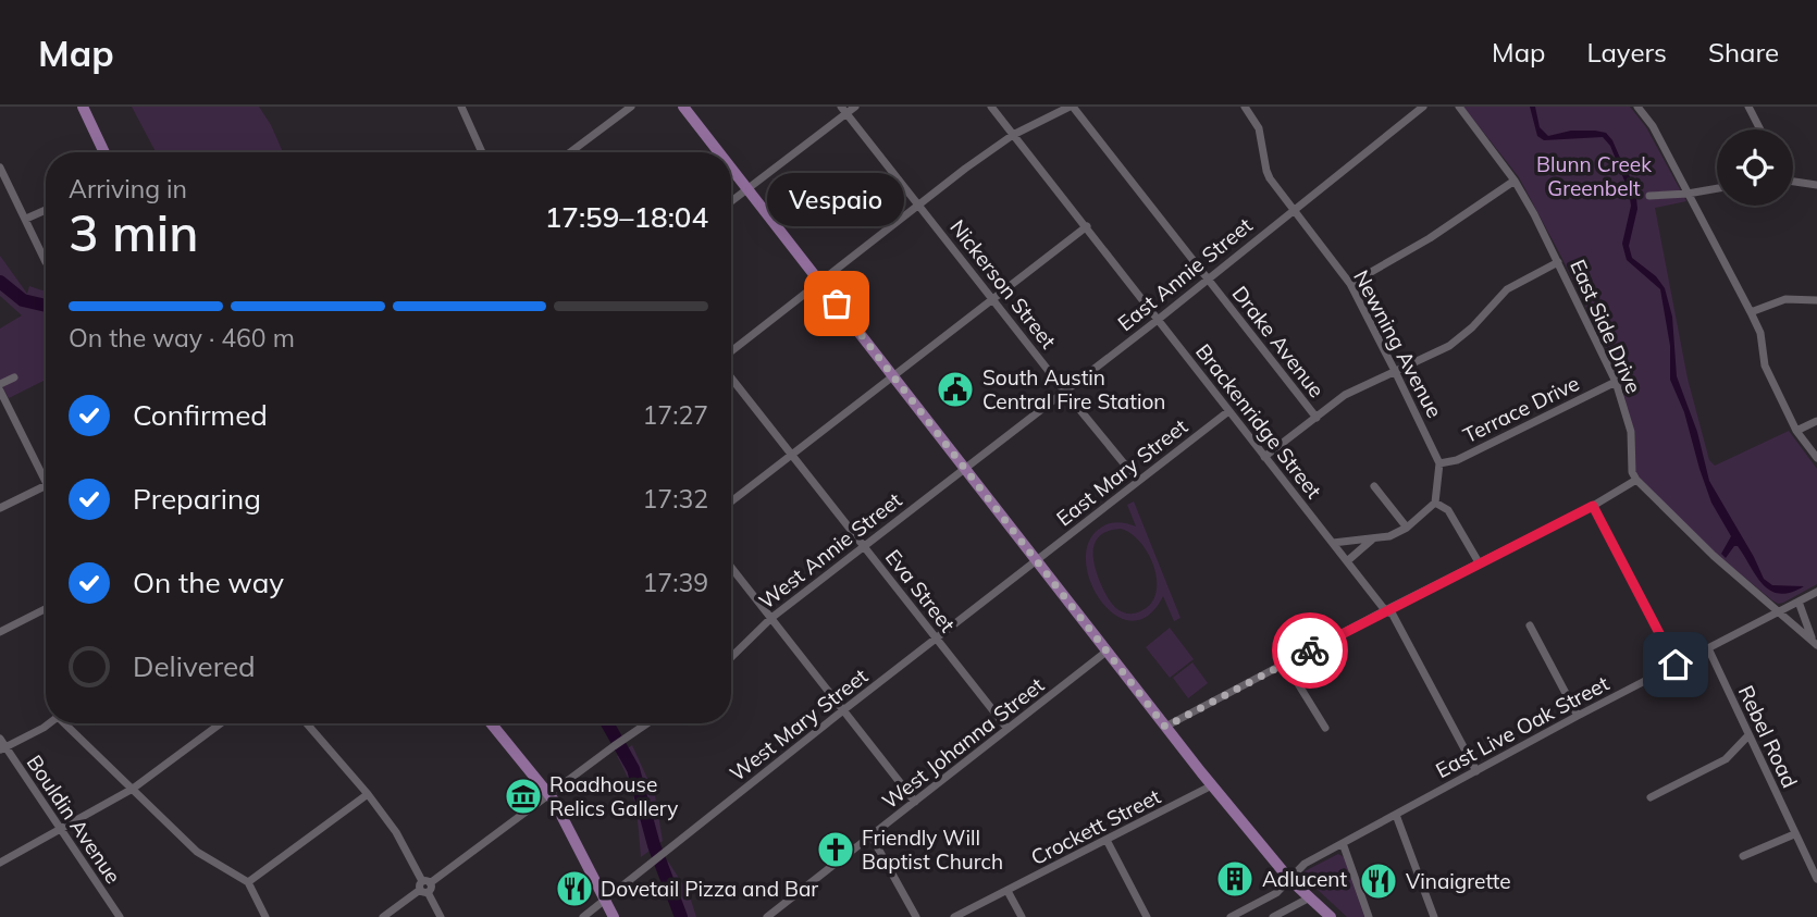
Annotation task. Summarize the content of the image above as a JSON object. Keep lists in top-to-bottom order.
{
  "streets": {
    "street": [
      "East Annie Street",
      "Nickerson Street",
      "East Side Drive",
      "Drake Avenue",
      "Newning Avenue",
      "Terrace Drive",
      "Brackenridge Street",
      "East Mary Street",
      "West Annie Street",
      "Eva Street",
      "West Mary Street",
      "East Live Oak Street",
      "Rebel Road",
      "West Johanna Street",
      "Bouldin Avenue",
      "Crockett Street"
    ]
  },
  "crossings": [
    ["East Annie Street", "Nickerson Street"],
    ["East Annie Street", "Drake Avenue"],
    ["East Annie Street", "Newning Avenue"],
    ["East Annie Street", "Brackenridge Street"],
    ["East Annie Street", "West Annie Street"],
    ["Nickerson Street", "East Mary Street"],
    ["East Side Drive", "Terrace Drive"],
    ["Newning Avenue", "Terrace Drive"],
    ["Brackenridge Street", "East Mary Street"],
    ["Brackenridge Street", "East Live Oak Street"],
    ["East Mary Street", "West Mary Street"],
    ["West Annie Street", "Eva Street"],
    ["Eva Street", "West Mary Street"],
    ["Eva Street", "West Johanna Street"],
    ["East Live Oak Street", "Rebel Road"]
  ],
  "parks": ["Blunn Creek Greenbelt"],
  "places": {
    "other": ["Vespaio"],
    "public building": ["South Austin Central Fire Station"],
    "museum": ["Roadhouse Relics Gallery"],
    "church": ["Friendly Will Baptist Church"],
    "building": ["Adlucent"],
    "restaurant": ["Vinaigrette", "Dovetail Pizza and Bar"]
  },
  "page": {
    "header": "Map",
    "nav": ["Map", "Layers", "Share"],
    "heading": ["3 min", "Arriving in", "17:59–18:04"],
    "bubble": "Vespaio",
    "bar": "On the way · 460 m",
    "list": [
      ["Confirmed", "17:27"],
      ["Preparing", "17:32"],
      ["On the way", "17:39"],
      "Delivered"
    ]
  }
}
